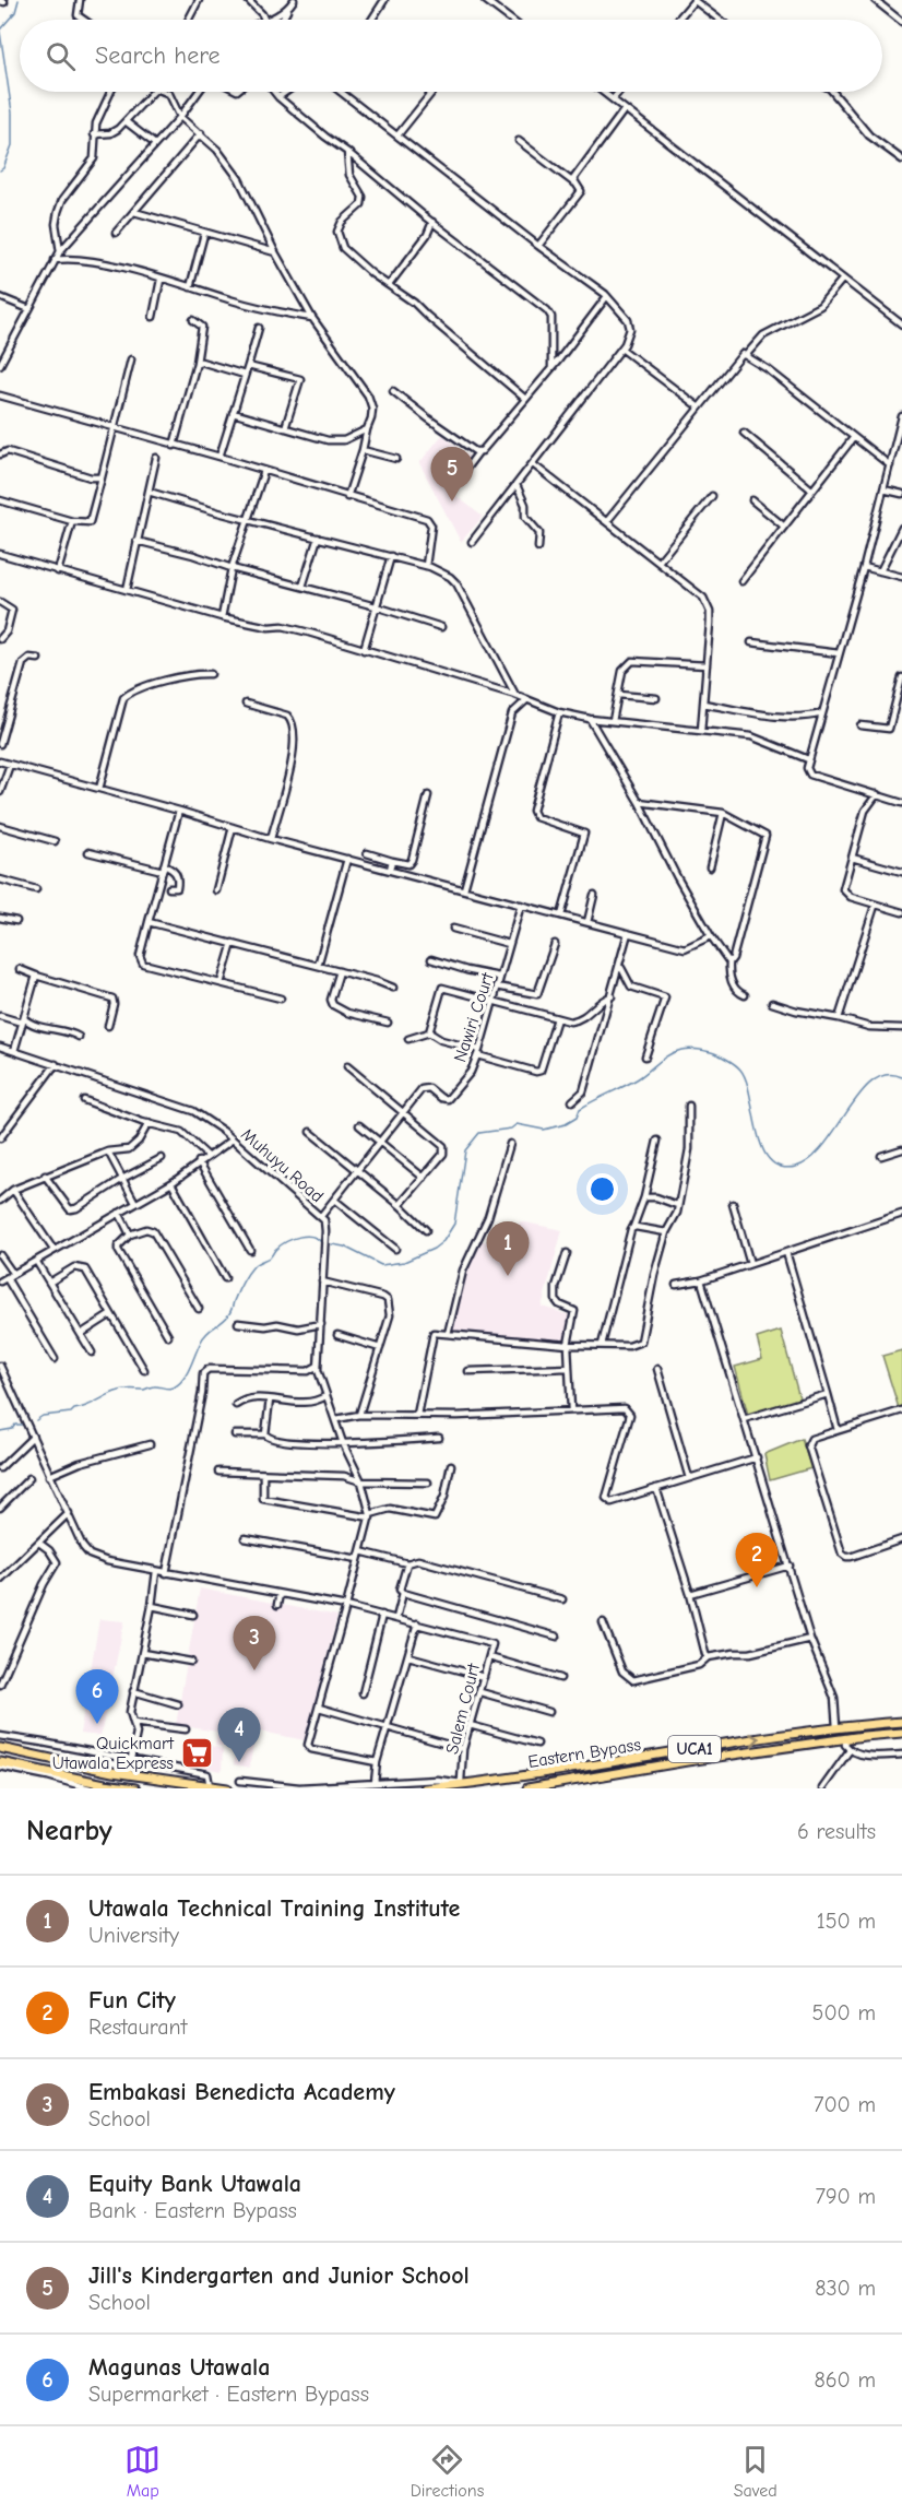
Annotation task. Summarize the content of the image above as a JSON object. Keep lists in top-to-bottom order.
{
  "streets": {
    "main road": ["UCA1", "Eastern Bypass"],
    "street": ["Nawiri Court", "Muhuyu Road", "Salem Court"]
  },
  "crossings": [
    ["Nawiri Court", "Muhuyu Road"],
    ["Salem Court", "Eastern Bypass"]
  ],
  "places": {
    "supermarket": ["Quickmart Utawala Express"]
  },
  "page": {
    "search": "Search here",
    "pins": [
      "5",
      "1",
      "2",
      "3",
      "6",
      "4"
    ],
    "heading": ["Nearby", "6 results"],
    "list": [
      {
        "mark": "1",
        "name": "Utawala Technical Training Institute",
        "note": "University",
        "value": "150 m"
      },
      {
        "mark": "2",
        "name": "Fun City",
        "note": "Restaurant",
        "value": "500 m"
      },
      {
        "mark": "3",
        "name": "Embakasi Benedicta Academy",
        "note": "School",
        "value": "700 m"
      },
      {
        "mark": "4",
        "name": "Equity Bank Utawala",
        "note": "Bank · Eastern Bypass",
        "value": "790 m"
      },
      {
        "mark": "5",
        "name": "Jill's Kindergarten and Junior School",
        "note": "School",
        "value": "830 m"
      },
      {
        "mark": "6",
        "name": "Magunas Utawala",
        "note": "Supermarket · Eastern Bypass",
        "value": "860 m"
      }
    ],
    "nav": ["Map", "Directions", "Saved"]
  }
}
